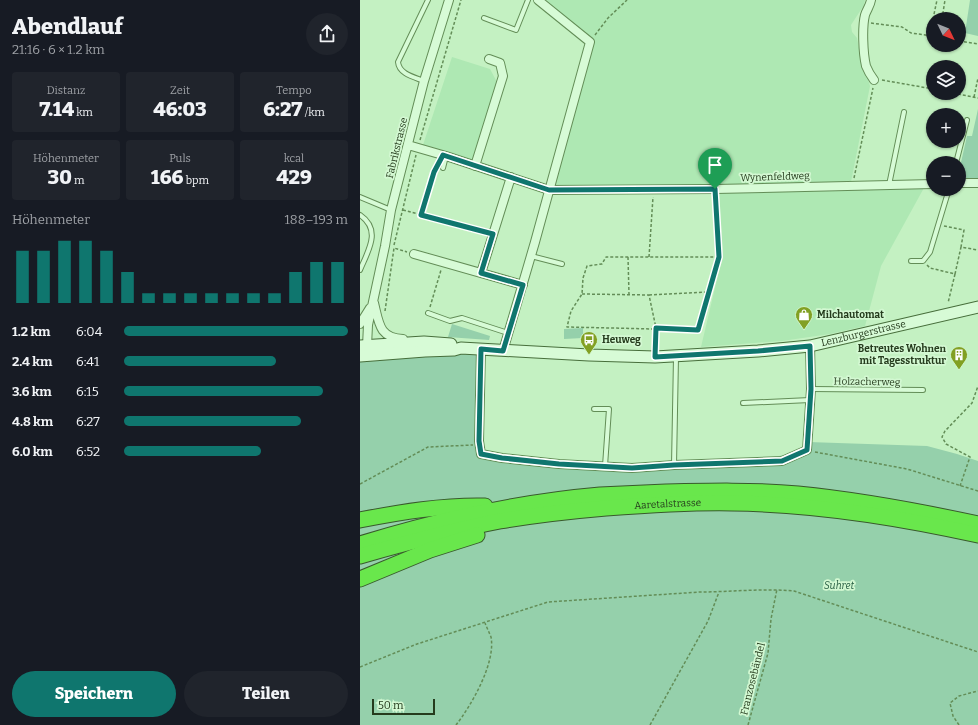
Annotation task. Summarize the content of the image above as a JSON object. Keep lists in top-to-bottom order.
{
  "streets": {
    "highway": ["Aaretalstrasse"],
    "main road": ["Lenzburgerstrasse"],
    "street": ["Fabrikstrasse", "Wynenfeldweg"],
    "lane": ["Holzacherweg"],
    "path": ["Franzosebändel"]
  },
  "crossings": [
    ["Fabrikstrasse", "Wynenfeldweg"],
    ["Fabrikstrasse", "Lenzburgerstrasse"]
  ],
  "parks": ["Suhret"],
  "places": {
    "shop": ["Milchautomat"],
    "bus stop": ["Heuweg"],
    "building": ["Betreutes Wohnen mit Tagesstruktur"]
  },
  "scale_bar": "50 m",
  "north": "bottom right",
  "page": {
    "heading": ["Abendlauf", "21:16 · 6 × 1.2 km"],
    "map_buttons": ["+", "−"],
    "stats": [
      ["Distanz", "7.14 km"],
      ["Zeit", "46:03"],
      ["Tempo", "6:27 /km"],
      ["Höhenmeter", "30 m"],
      ["Puls", "166 bpm"],
      ["kcal", "429"]
    ],
    "chart": ["Höhenmeter", "188–193 m"],
    "list": [
      {
        "name": "1.2 km",
        "note": "6:04"
      },
      {
        "name": "2.4 km",
        "note": "6:41"
      },
      {
        "name": "3.6 km",
        "note": "6:15"
      },
      {
        "name": "4.8 km",
        "note": "6:27"
      },
      {
        "name": "6.0 km",
        "note": "6:52"
      }
    ],
    "buttons": ["Speichern", "Teilen"],
    "scale": "50 m"
  }
}
